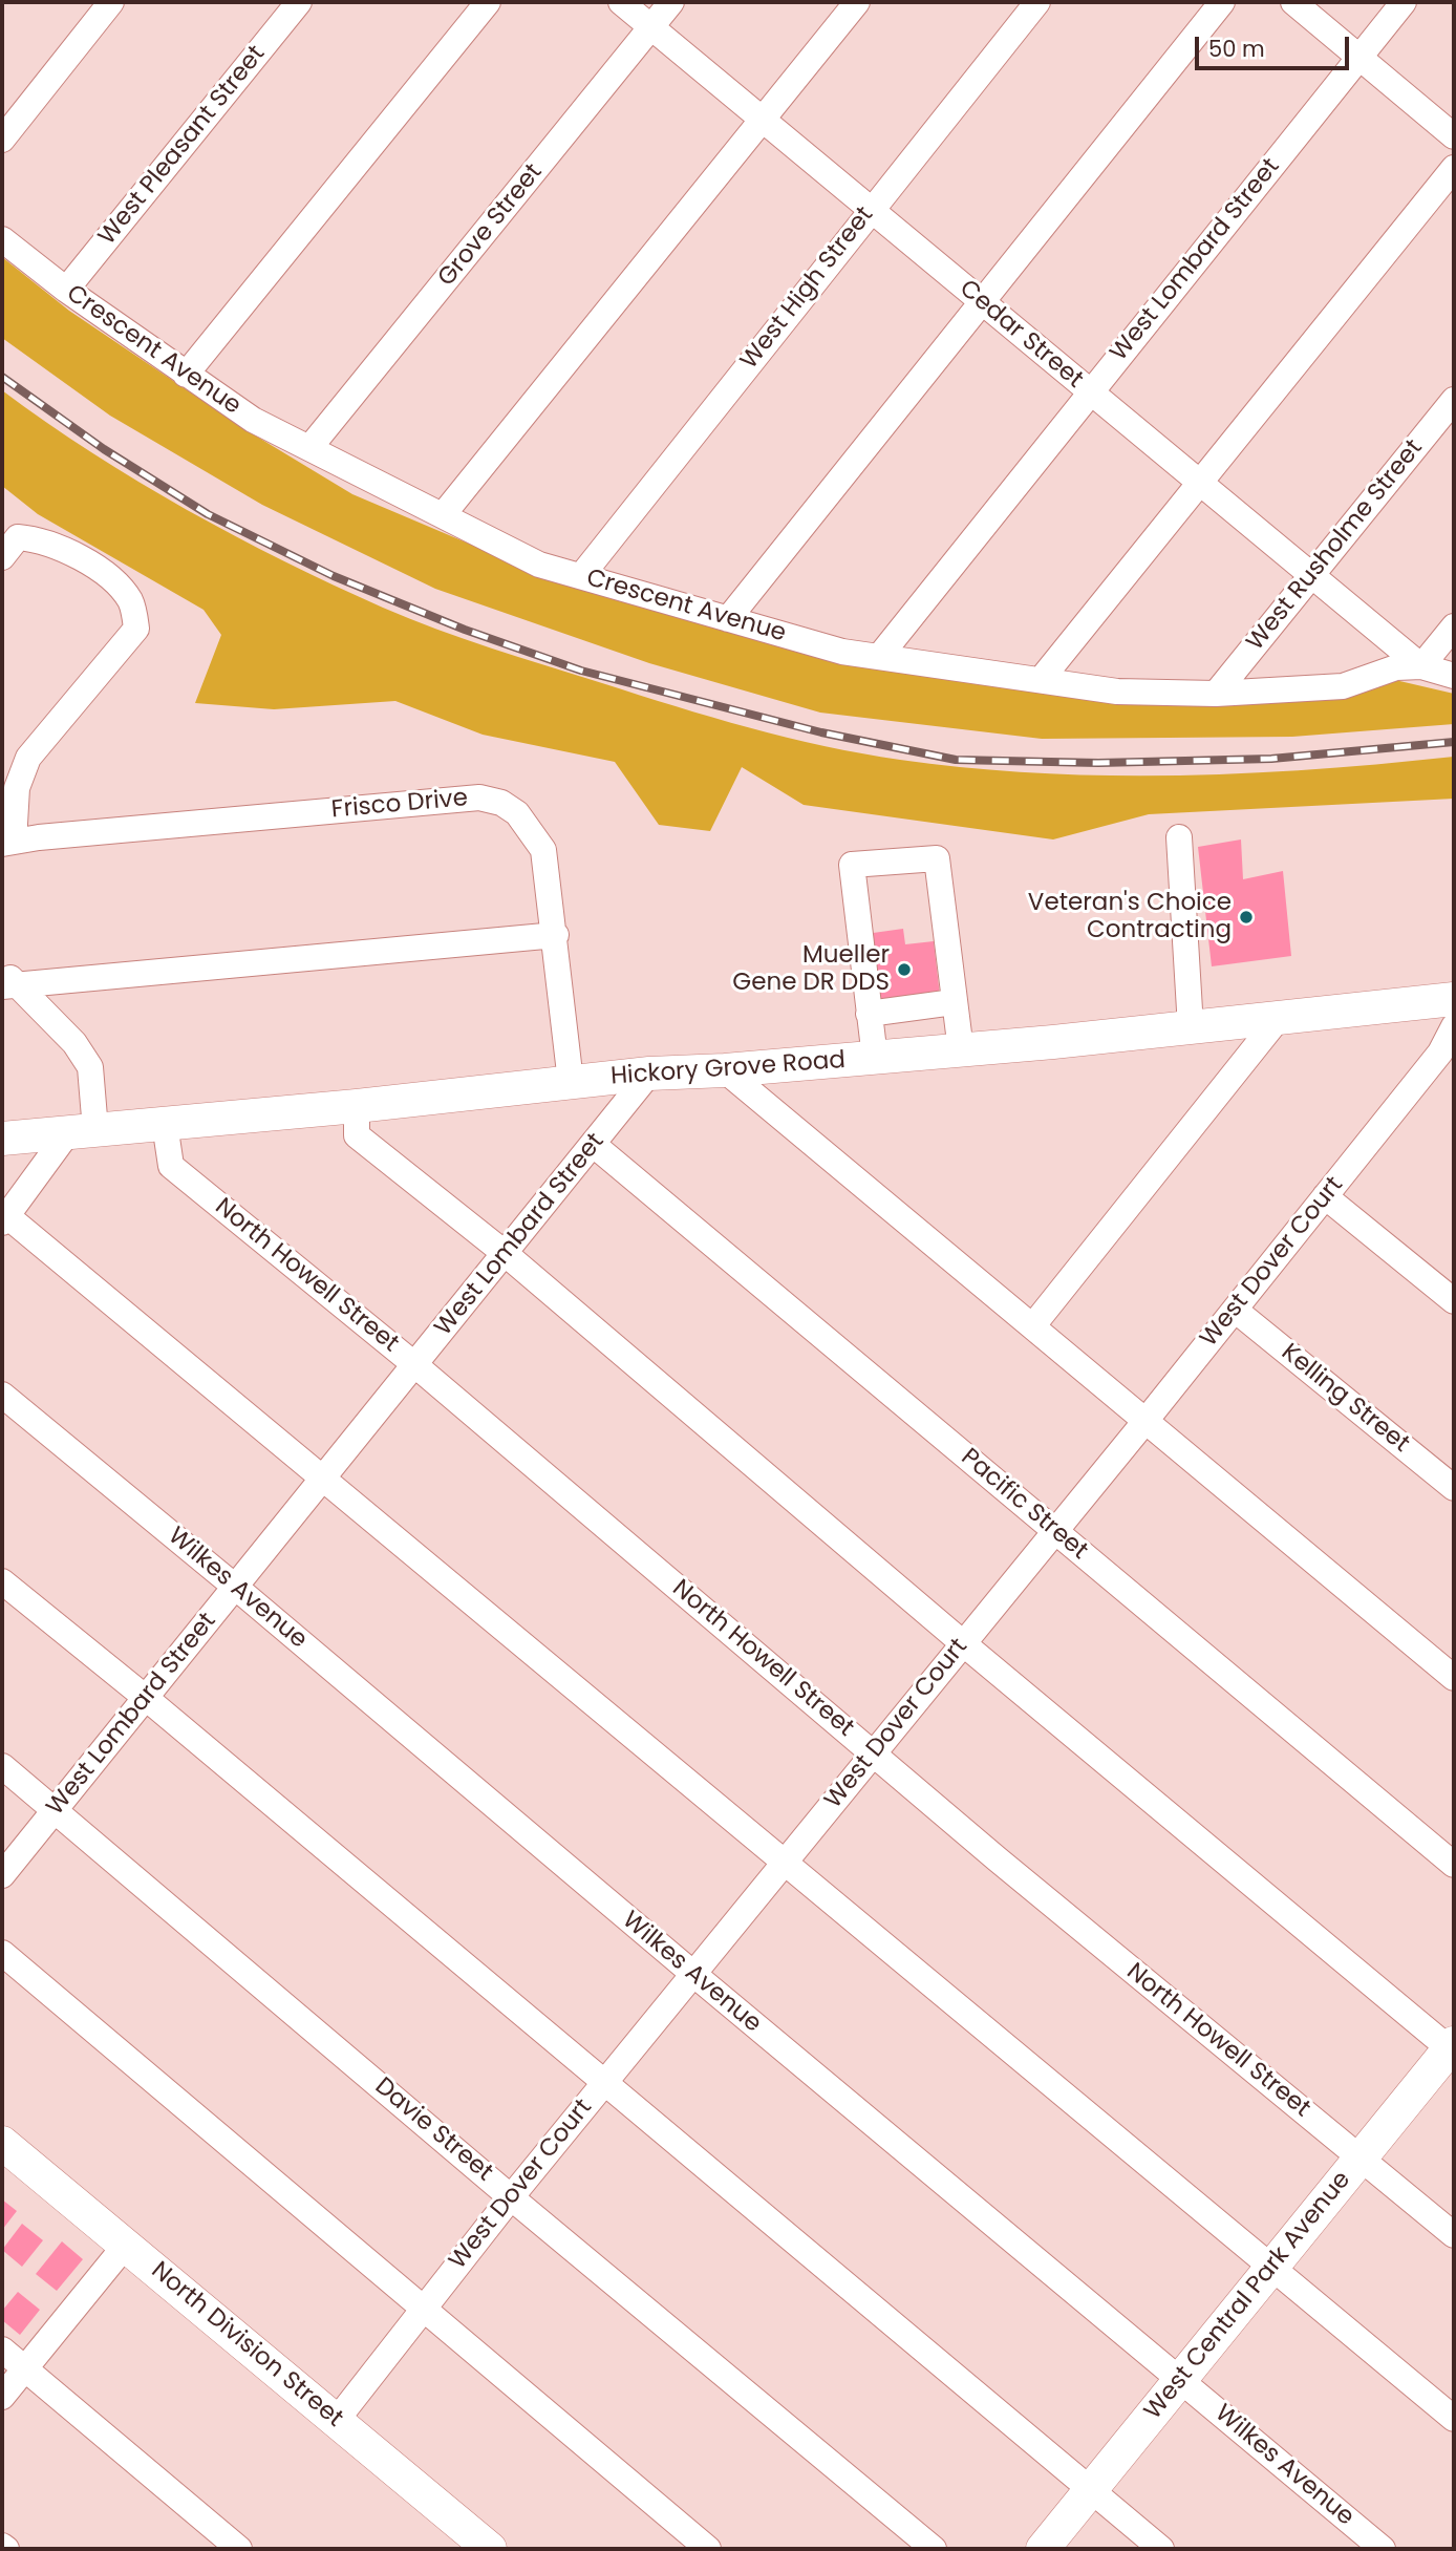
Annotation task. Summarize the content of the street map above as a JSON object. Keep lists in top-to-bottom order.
{
  "streets": {
    "main road": ["Hickory Grove Road", "West Central Park Avenue", "North Division Street"],
    "street": [
      "West Pleasant Street",
      "Grove Street",
      "West Lombard Street",
      "West High Street",
      "Cedar Street",
      "Crescent Avenue",
      "West Rusholme Street",
      "Frisco Drive",
      "West Dover Court",
      "North Howell Street",
      "Kelling Street",
      "Pacific Street",
      "Wilkes Avenue",
      "Davie Street"
    ]
  },
  "crossings": [
    ["West Pleasant Street", "Crescent Avenue"],
    ["Grove Street", "Cedar Street"],
    ["Grove Street", "Crescent Avenue"],
    ["West Lombard Street", "Cedar Street"],
    ["West Lombard Street", "Crescent Avenue"],
    ["West Lombard Street", "Hickory Grove Road"],
    ["West Lombard Street", "North Howell Street"],
    ["West Lombard Street", "Pacific Street"],
    ["West Lombard Street", "Wilkes Avenue"],
    ["West Lombard Street", "Davie Street"],
    ["West High Street", "Cedar Street"],
    ["West High Street", "Crescent Avenue"],
    ["Cedar Street", "Crescent Avenue"],
    ["Cedar Street", "West Rusholme Street"],
    ["Crescent Avenue", "West Rusholme Street"],
    ["Frisco Drive", "Hickory Grove Road"],
    ["Hickory Grove Road", "North Howell Street"],
    ["West Dover Court", "North Howell Street"],
    ["West Dover Court", "Kelling Street"],
    ["West Dover Court", "Pacific Street"],
    ["West Dover Court", "Wilkes Avenue"],
    ["West Dover Court", "Davie Street"],
    ["West Dover Court", "North Division Street"],
    ["North Howell Street", "West Central Park Avenue"],
    ["Wilkes Avenue", "West Central Park Avenue"]
  ],
  "places": ["Veteran's Choice Contracting", "Mueller Gene DR DDS"],
  "scale_bar": "50 m"
}
